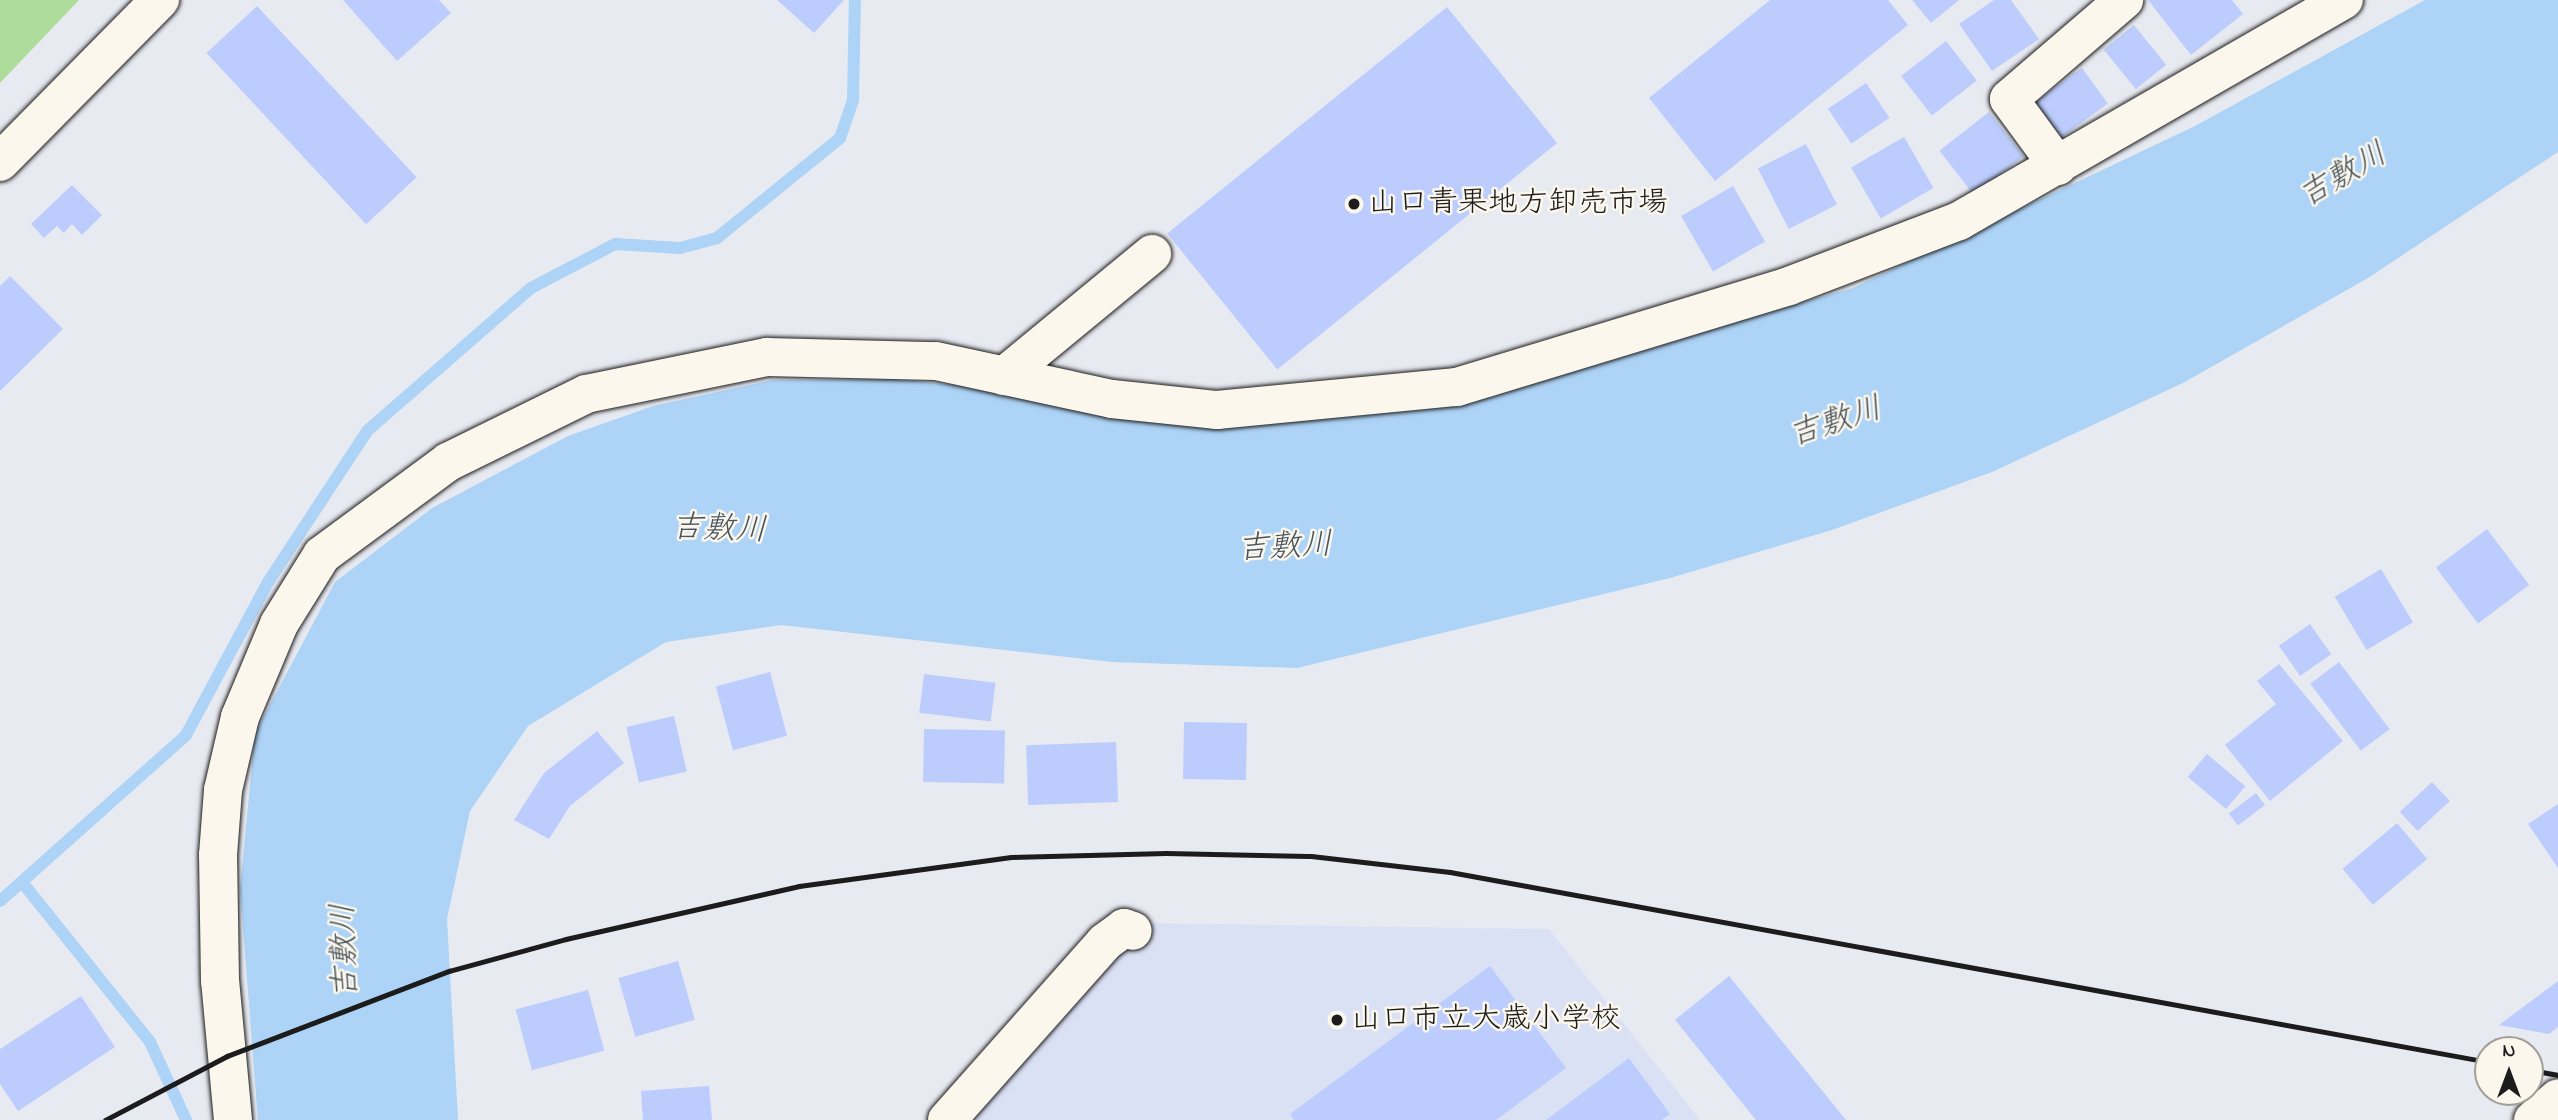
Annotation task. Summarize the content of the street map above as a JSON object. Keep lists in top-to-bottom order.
{
  "water": ["吉敷川"],
  "places": ["山口青果地方卸売市場", "山口市立大歳小学校"],
  "north": "top"
}
